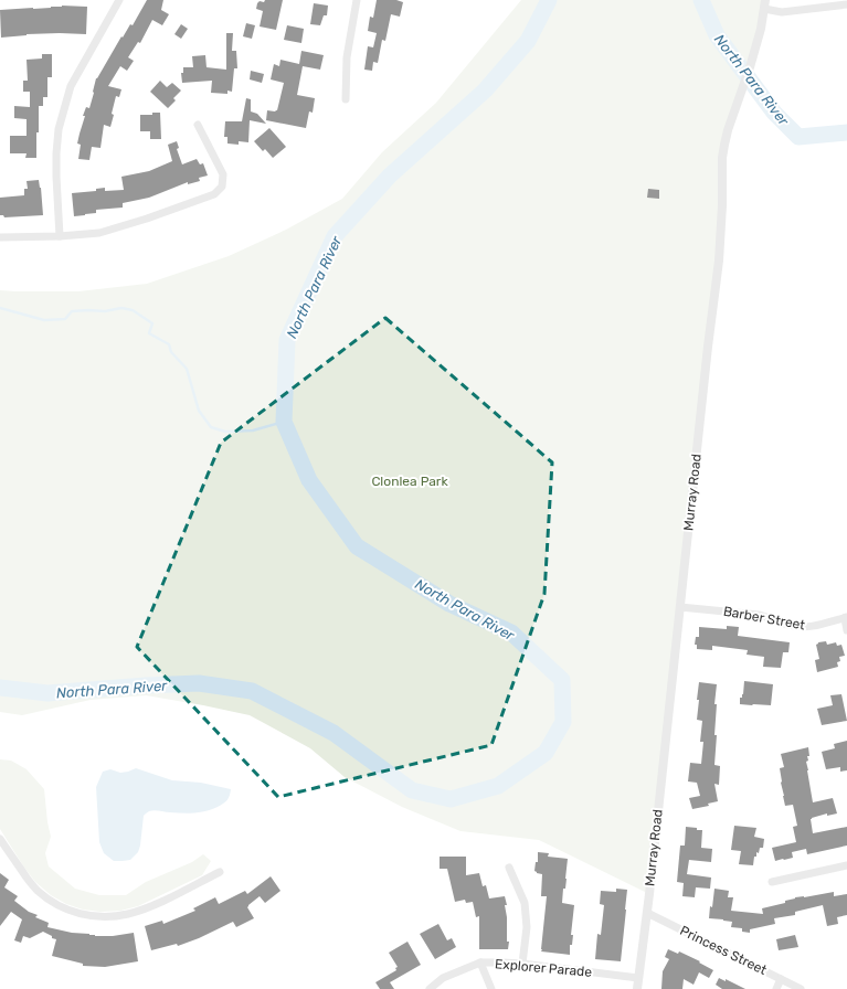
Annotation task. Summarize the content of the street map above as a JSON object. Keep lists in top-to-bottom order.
{
  "streets": {
    "street": [
      "Murray Road",
      "Barber Street",
      "Princess Street",
      "Explorer Parade"
    ]
  },
  "crossings": [
    ["Murray Road", "Barber Street"],
    ["Murray Road", "Princess Street"],
    ["Murray Road", "Explorer Parade"]
  ],
  "water": ["North Para River"],
  "parks": ["Clonlea Park"]
}
